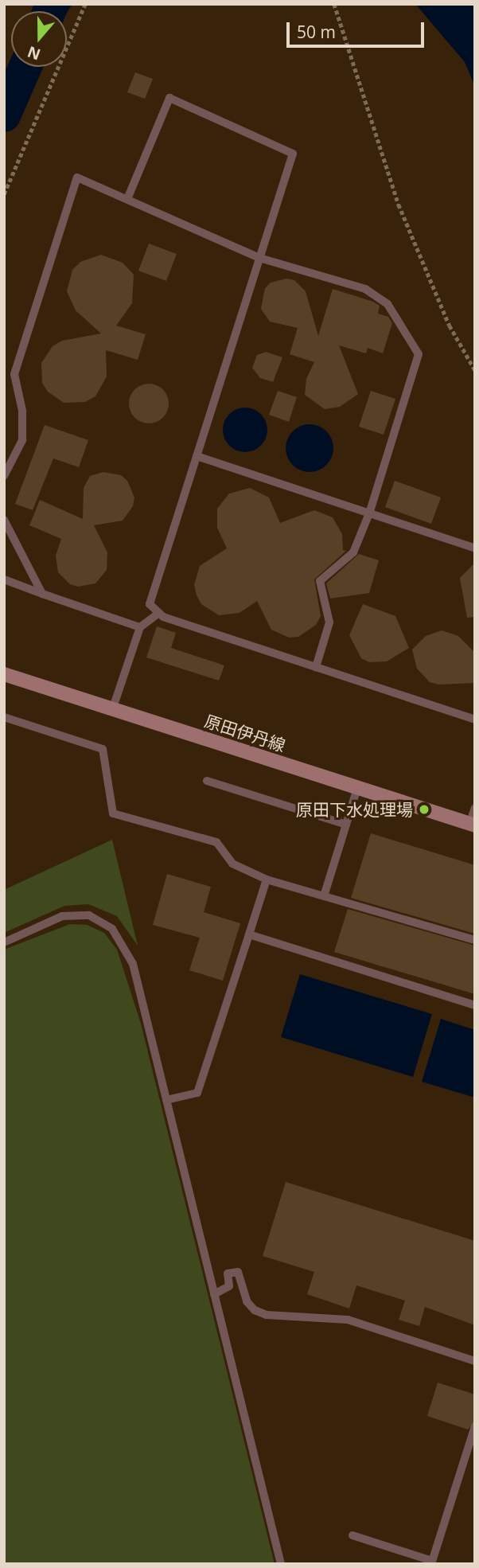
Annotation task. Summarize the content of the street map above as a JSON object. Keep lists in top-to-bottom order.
{
  "streets": {
    "street": ["原田伊丹線"]
  },
  "places": ["原田下水処理場"],
  "scale_bar": "50 m",
  "north": "bottom"
}
